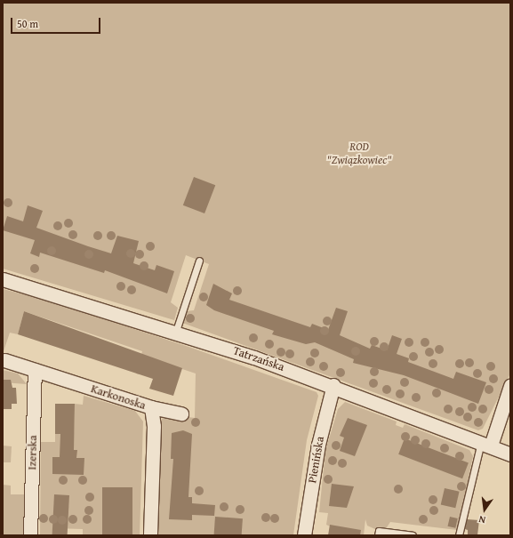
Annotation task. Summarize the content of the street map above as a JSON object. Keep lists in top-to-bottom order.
{
  "streets": {
    "street": [
      "Tatrzańska",
      "Karkonoska",
      "Izerska",
      "Pienińska"
    ]
  },
  "crossings": [
    ["Tatrzańska", "Pienińska"],
    ["Karkonoska", "Izerska"]
  ],
  "parks": ["ROD \"Związkowiec\""],
  "scale_bar": "50 m",
  "north": "bottom"
}
